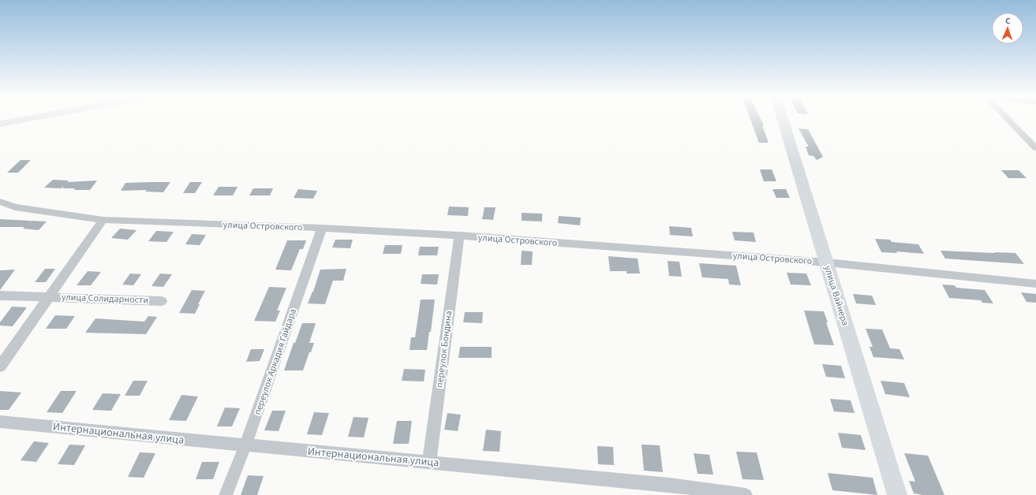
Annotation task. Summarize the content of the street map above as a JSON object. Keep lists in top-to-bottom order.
{
  "streets": {
    "street": [
      "улица Островского",
      "улица Вайнера",
      "улица Солидарности",
      "переулок Бондина",
      "переулок Аркадия Гайдара",
      "Интернациональная улица"
    ]
  },
  "crossings": [
    ["улица Островского", "улица Вайнера"],
    ["улица Островского", "улица Солидарности"],
    ["улица Островского", "переулок Бондина"],
    ["улица Островского", "переулок Аркадия Гайдара"],
    ["переулок Бондина", "Интернациональная улица"],
    ["переулок Аркадия Гайдара", "Интернациональная улица"]
  ],
  "north": "top"
}
